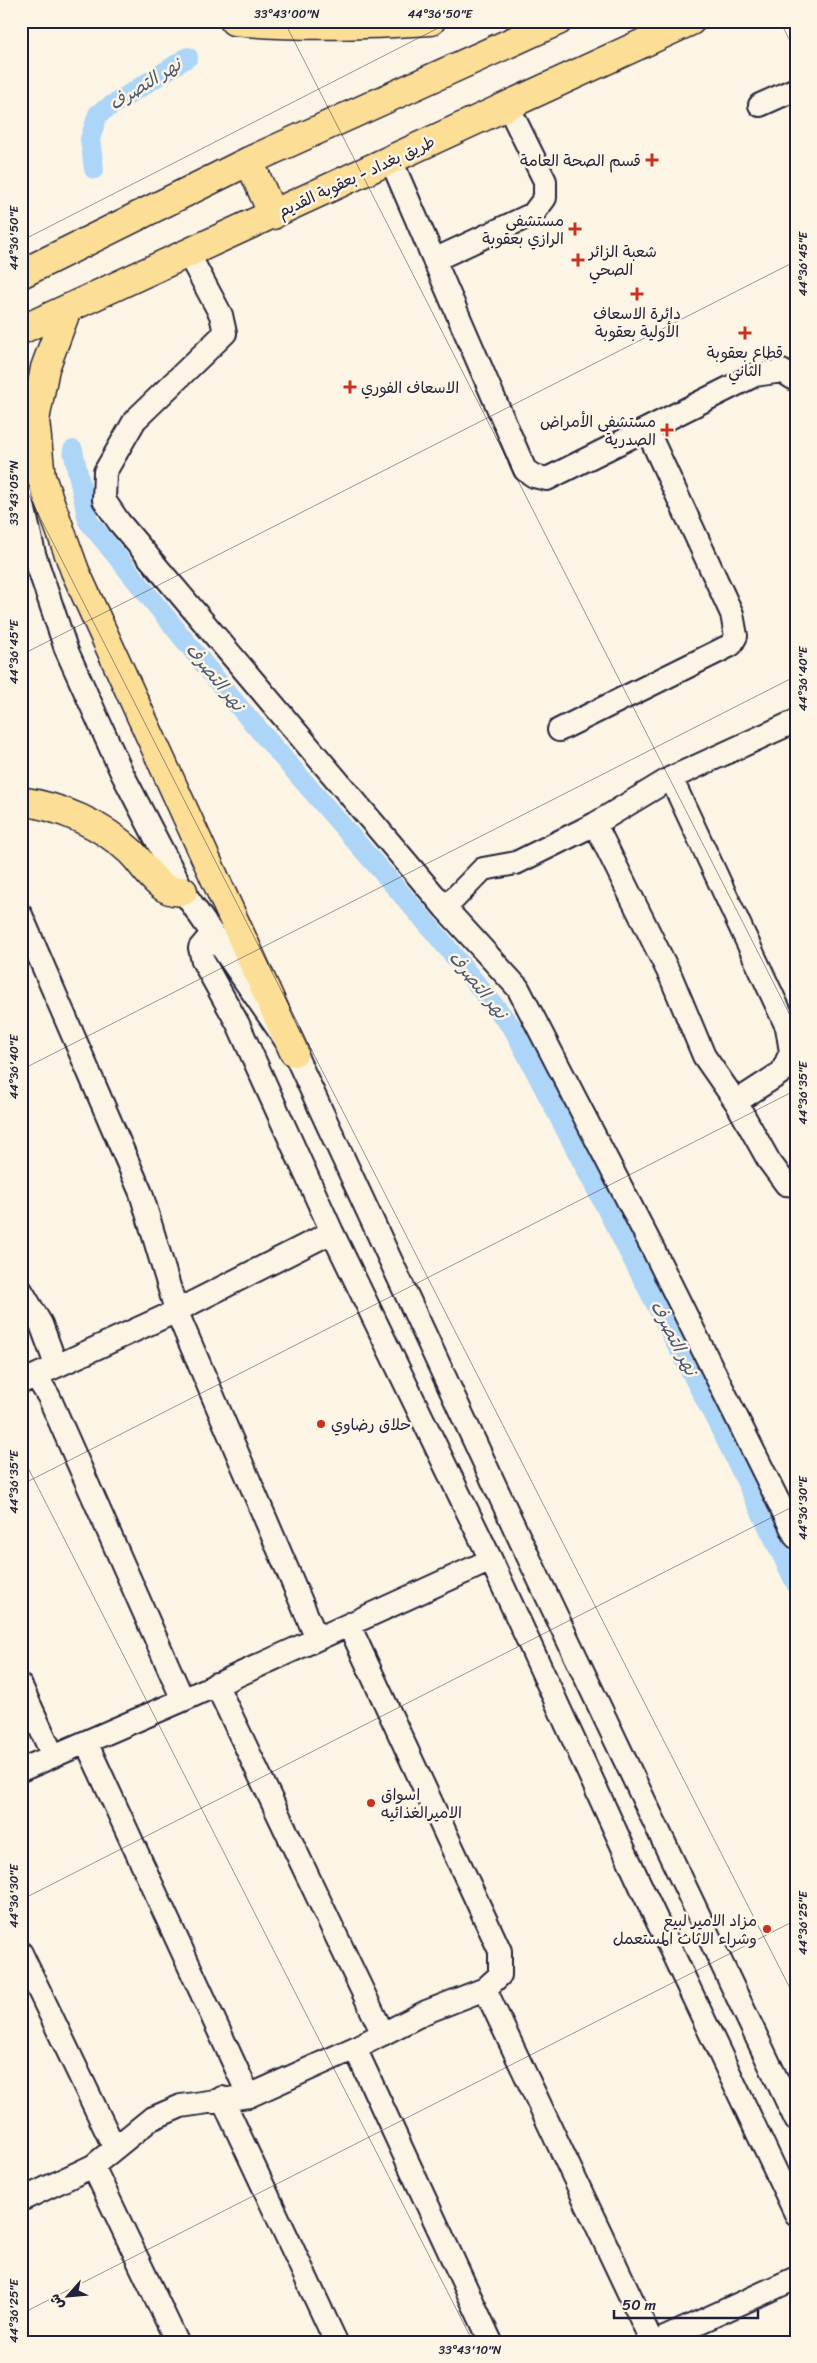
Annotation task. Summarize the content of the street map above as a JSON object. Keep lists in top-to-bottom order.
{
  "streets": {
    "highway": ["طريق بغداد - بعقوبة القديم"]
  },
  "water": ["نهر التصرف"],
  "places": {
    "health": [
      "قسم الصحة العامة",
      "مستشفى الرازي بعقوبة",
      "شعبة الزائر الصحي",
      "دائرة الاسعاف الأولية بعقوبة",
      "قطاع بعقوبة الثاني",
      "الاسعاف الفوري",
      "مستشفى الأمراض الصدرية"
    ],
    "other": ["حلاق رضاوي", "اسواق الاميرالغذائيه", "مزاد الامير لبيع وشراء الاثاث المستعمل"]
  },
  "scale_bar": "50 m",
  "north": "bottom left",
  "coordinates": [
    "33°43'00\"N",
    "44°36'50\"E",
    "44°36'45\"E",
    "33°43'05\"N",
    "44°36'40\"E",
    "44°36'35\"E",
    "44°36'30\"E",
    "44°36'25\"E",
    "33°43'10\"N"
  ]
}
